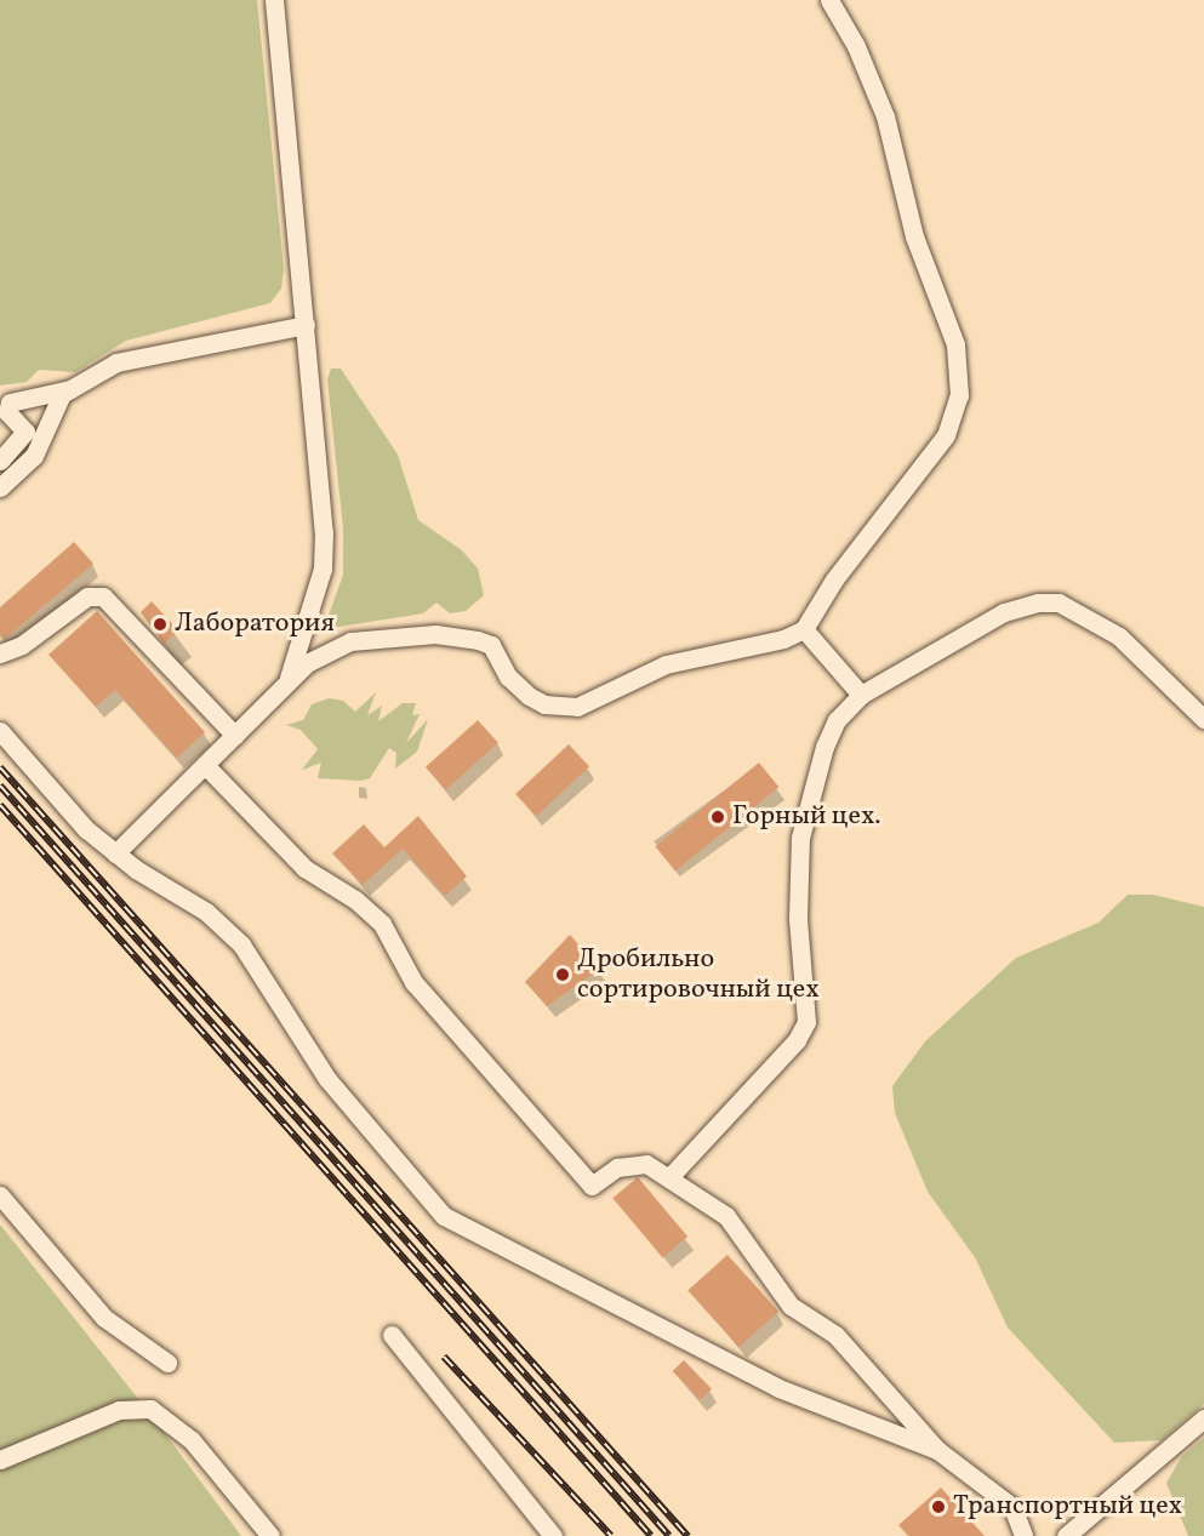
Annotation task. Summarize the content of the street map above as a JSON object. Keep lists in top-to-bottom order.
{
  "places": [
    "Лаборатория",
    "Горный цех.",
    "Дробильно сортировочный цех",
    "Транспортный цех"
  ]
}
